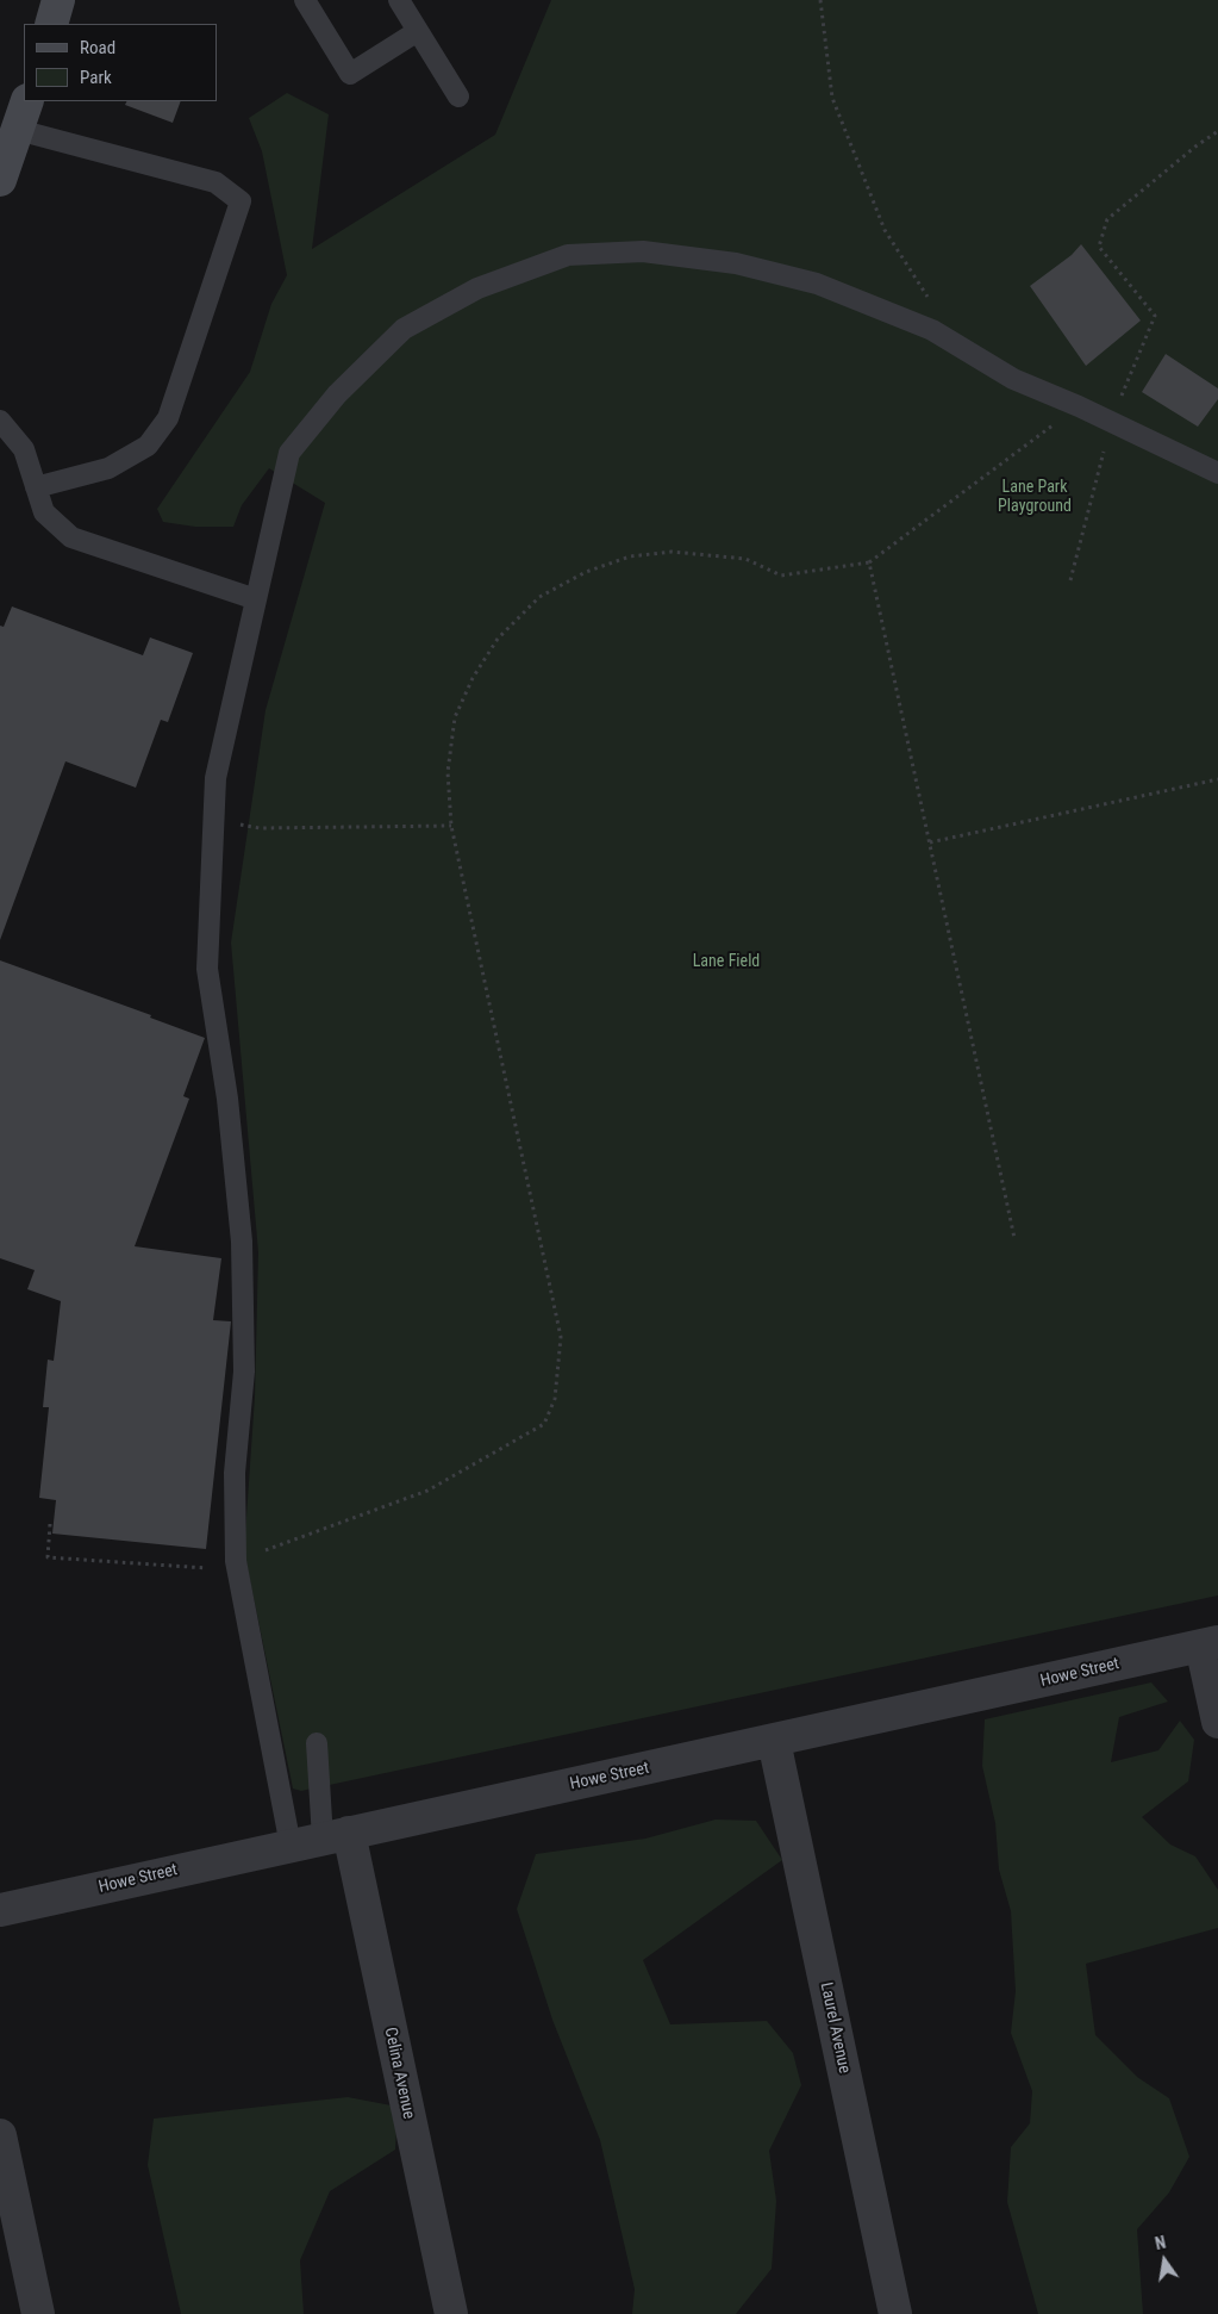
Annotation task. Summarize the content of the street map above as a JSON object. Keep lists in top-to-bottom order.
{
  "streets": {
    "street": ["Howe Street", "Laurel Avenue", "Celina Avenue"]
  },
  "crossings": [
    ["Howe Street", "Laurel Avenue"],
    ["Howe Street", "Celina Avenue"]
  ],
  "parks": ["Lane Park Playground", "Lane Field"],
  "legend": ["Road", "Park"],
  "north": "top"
}
